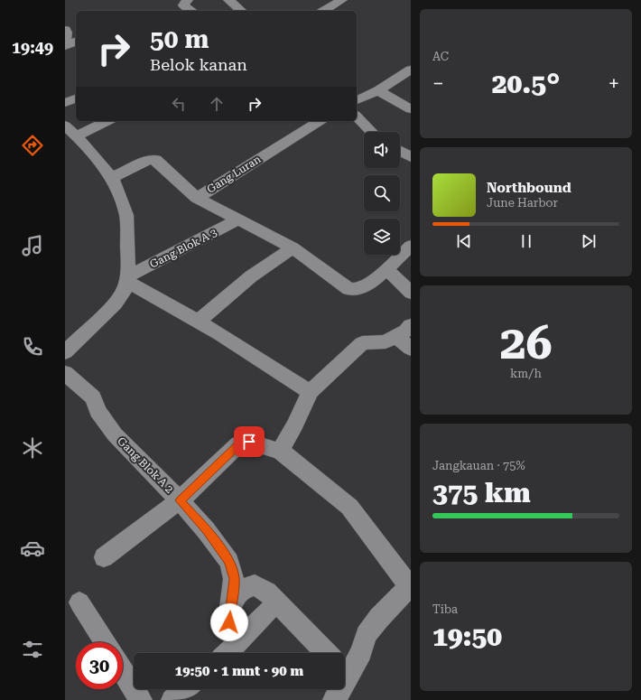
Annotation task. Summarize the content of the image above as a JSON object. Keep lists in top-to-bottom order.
{
  "streets": {
    "street": ["Gang Luran", "Gang Blok A 3", "Gang Blok A 2"]
  },
  "page": {
    "tabs": "19:49",
    "tile": [
      "AC",
      ["26", "km/h"],
      ["Jangkauan · 75%", "375 km"],
      ["Tiba", "19:50"]
    ],
    "turn": ["50 m", "Belok kanan"],
    "heat": ["−", "20.5°", "+"],
    "song": ["Northbound", "June Harbor"],
    "limit": "30",
    "trip": "19:50 · 1 mnt · 90 m"
  }
}
